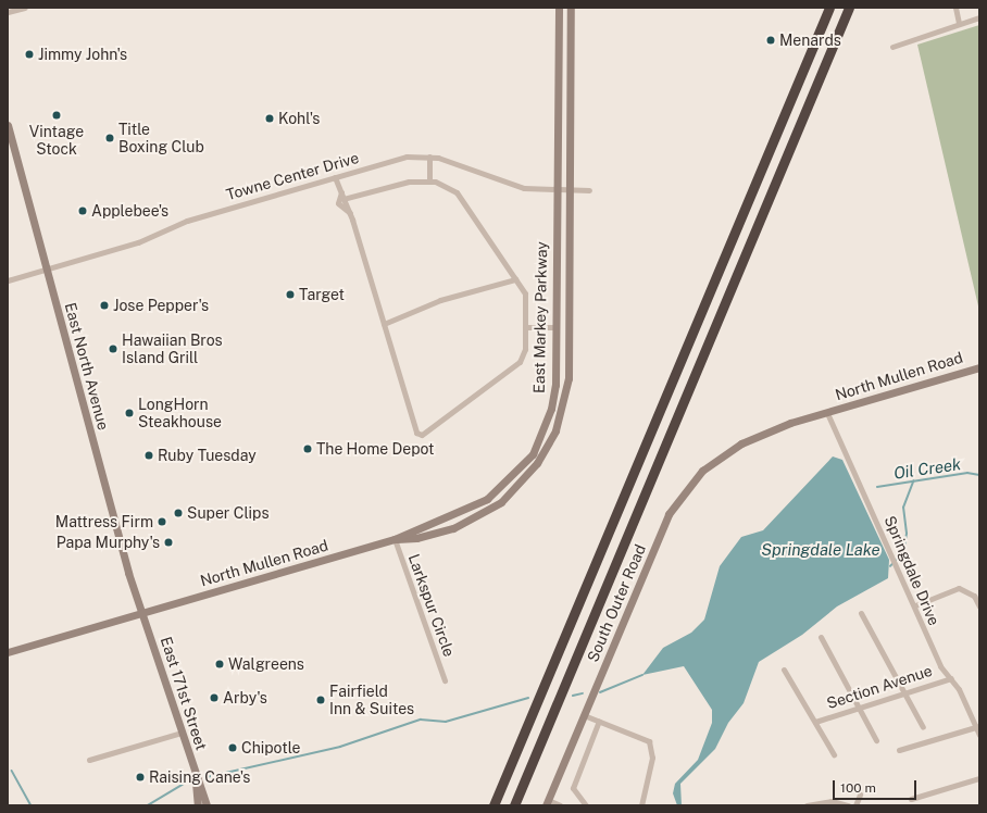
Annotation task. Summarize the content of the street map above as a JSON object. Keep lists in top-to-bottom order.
{
  "streets": {
    "street": [
      "Towne Center Drive",
      "East Markey Parkway",
      "East North Avenue",
      "North Mullen Road",
      "Springdale Drive",
      "South Outer Road",
      "Larkspur Circle",
      "Section Avenue",
      "East 171st Street"
    ]
  },
  "crossings": [
    ["Towne Center Drive", "East Markey Parkway"],
    ["Towne Center Drive", "East North Avenue"],
    ["East Markey Parkway", "North Mullen Road"],
    ["East Markey Parkway", "Larkspur Circle"],
    ["East North Avenue", "North Mullen Road"],
    ["East North Avenue", "East 171st Street"],
    ["North Mullen Road", "Springdale Drive"],
    ["North Mullen Road", "South Outer Road"],
    ["North Mullen Road", "Larkspur Circle"],
    ["North Mullen Road", "East 171st Street"],
    ["Springdale Drive", "Section Avenue"]
  ],
  "water": ["Oil Creek", "Springdale Lake"],
  "places": [
    "Menards",
    "Jimmy John's",
    "Vintage Stock",
    "Kohl's",
    "Title Boxing Club",
    "Applebee's",
    "Target",
    "Jose Pepper's",
    "Hawaiian Bros Island Grill",
    "LongHorn Steakhouse",
    "The Home Depot",
    "Ruby Tuesday",
    "Super Clips",
    "Mattress Firm",
    "Papa Murphy's",
    "Walgreens",
    "Arby's",
    "Fairfield Inn & Suites",
    "Chipotle",
    "Raising Cane's"
  ],
  "scale_bar": "100 m"
}
